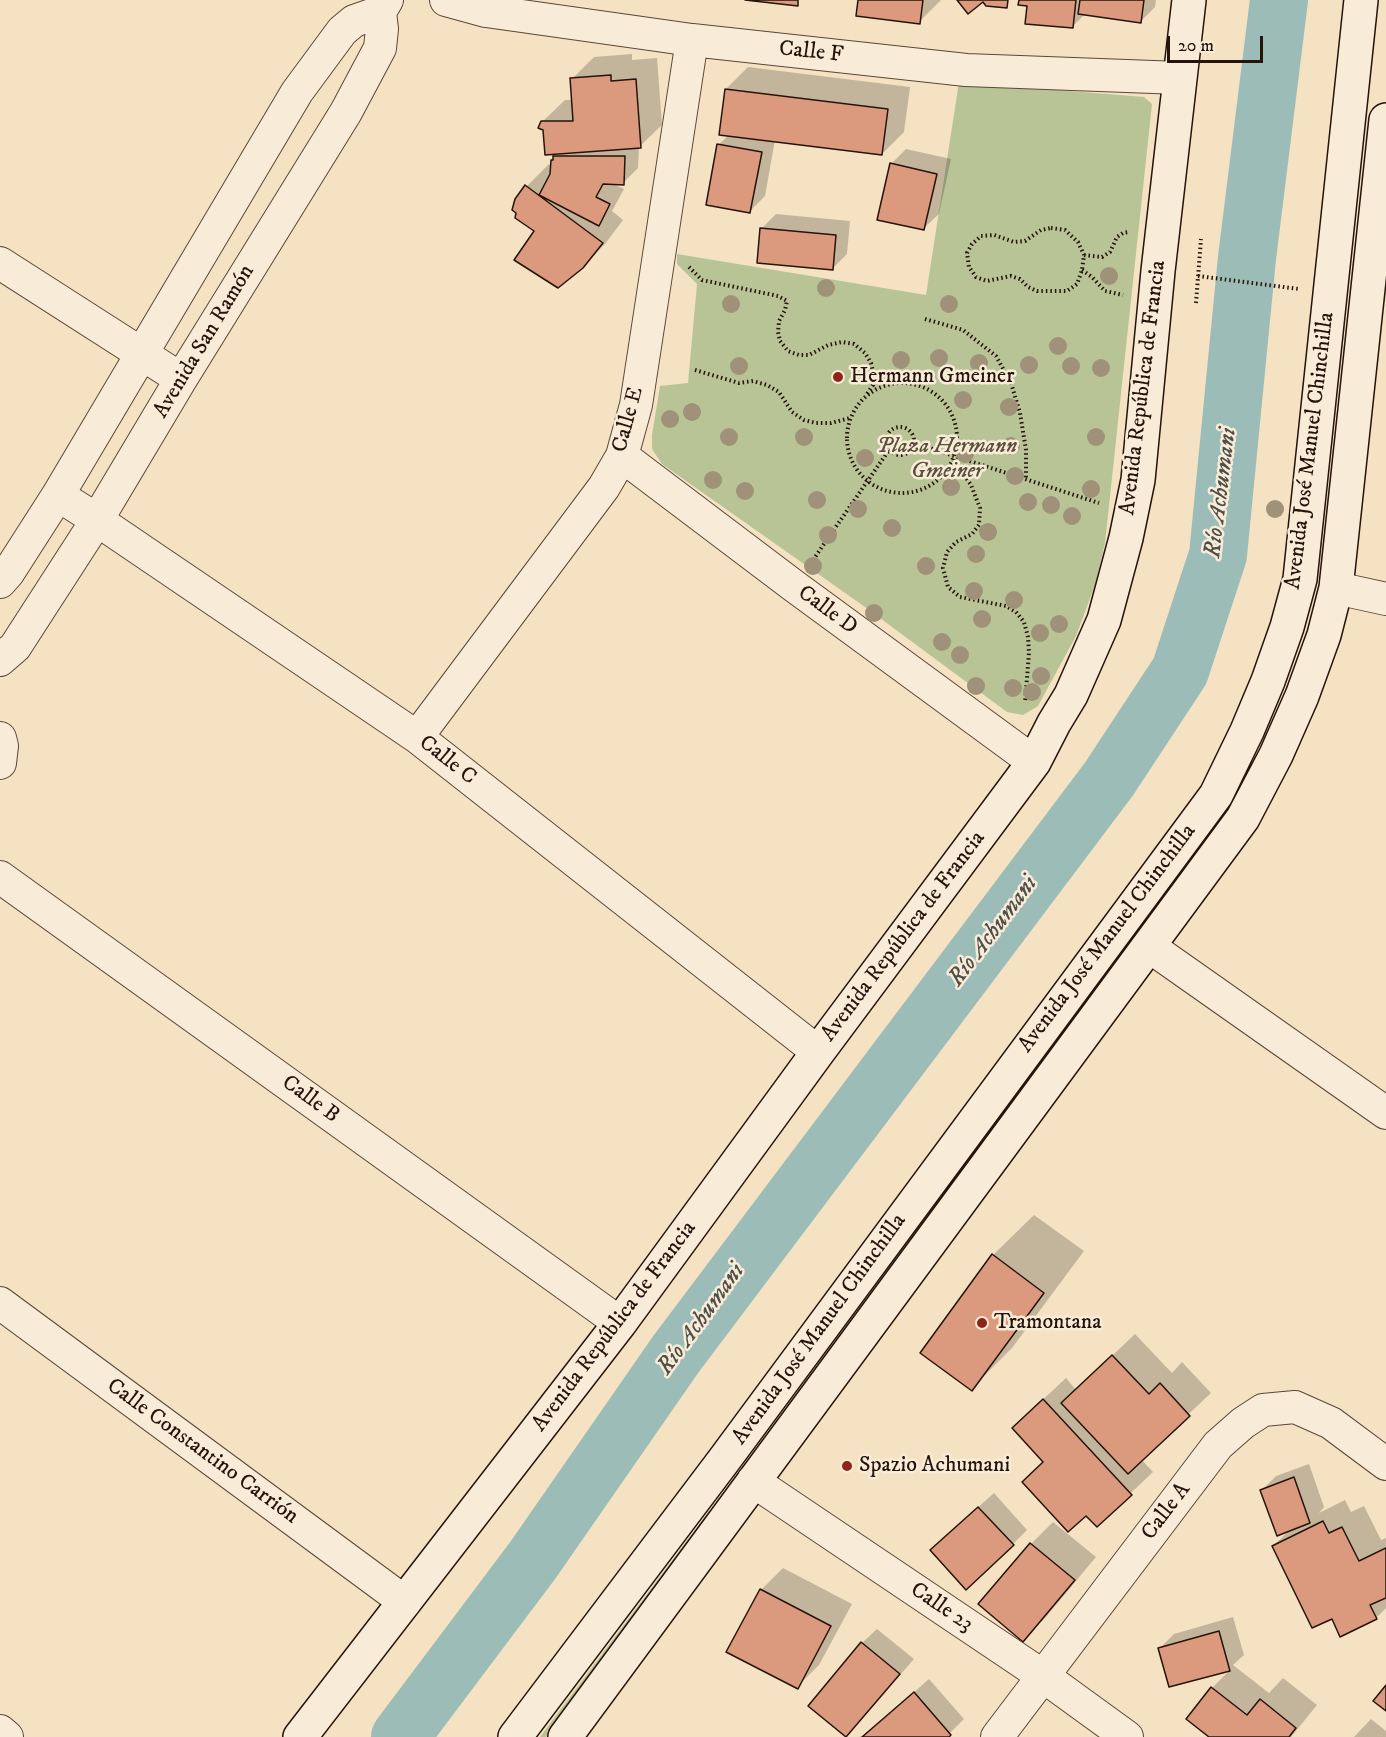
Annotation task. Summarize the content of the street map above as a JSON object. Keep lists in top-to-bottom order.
{
  "streets": {
    "main road": ["Avenida República de Francia", "Avenida José Manuel Chinchilla"],
    "street": [
      "Calle F",
      "Avenida San Ramón",
      "Calle E",
      "Calle D",
      "Calle C",
      "Calle B",
      "Calle Constantino Carrión",
      "Calle A",
      "Calle 23"
    ]
  },
  "crossings": [
    ["Calle F", "Avenida República de Francia"],
    ["Calle F", "Calle E"],
    ["Avenida San Ramón", "Calle C"],
    ["Avenida República de Francia", "Calle D"],
    ["Avenida República de Francia", "Calle C"],
    ["Avenida República de Francia", "Calle B"],
    ["Avenida República de Francia", "Calle Constantino Carrión"],
    ["Calle E", "Calle D"],
    ["Calle E", "Calle C"],
    ["Avenida José Manuel Chinchilla", "Calle 23"],
    ["Calle A", "Calle 23"]
  ],
  "water": ["Río Achumani"],
  "parks": ["Plaza Hermann Gmeiner"],
  "places": ["Hermann Gmeiner", "Tramontana", "Spazio Achumani"],
  "scale_bar": "20 m"
}
